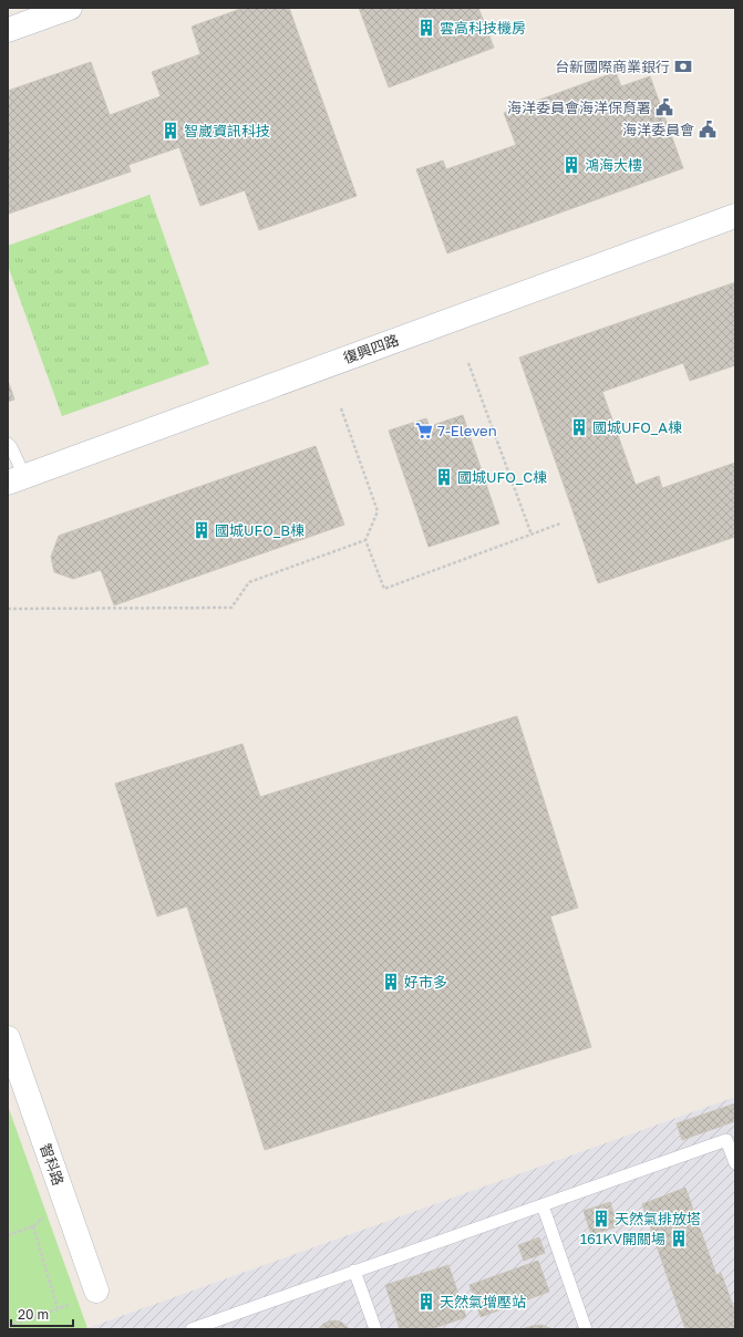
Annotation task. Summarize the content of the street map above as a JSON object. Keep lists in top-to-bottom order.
{
  "streets": {
    "street": ["復興四路", "智科路"]
  },
  "places": {
    "building": [
      "雲高科技機房",
      "智崴資訊科技",
      "鴻海大樓",
      "國城UFO_A棟",
      "國城UFO_C棟",
      "國城UFO_B棟",
      "好市多",
      "天然氣排放塔",
      "161KV開關場",
      "天然氣增壓站"
    ],
    "bank": ["台新國際商業銀行"],
    "public building": ["海洋委員會海洋保育署", "海洋委員會"],
    "supermarket": ["7-Eleven"]
  },
  "scale_bar": "20 m"
}
